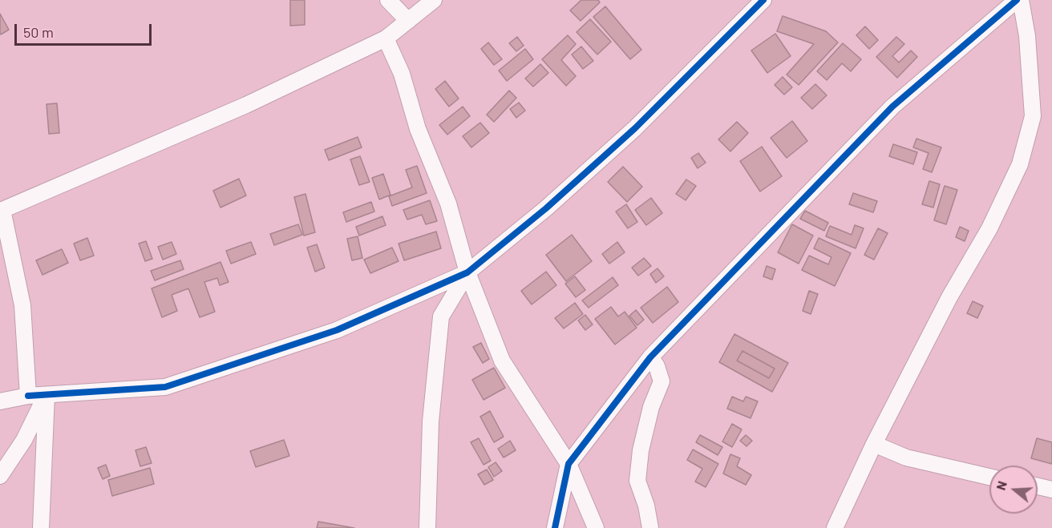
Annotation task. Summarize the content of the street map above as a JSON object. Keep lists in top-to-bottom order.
{
  "scale_bar": "50 m",
  "north": "left"
}
